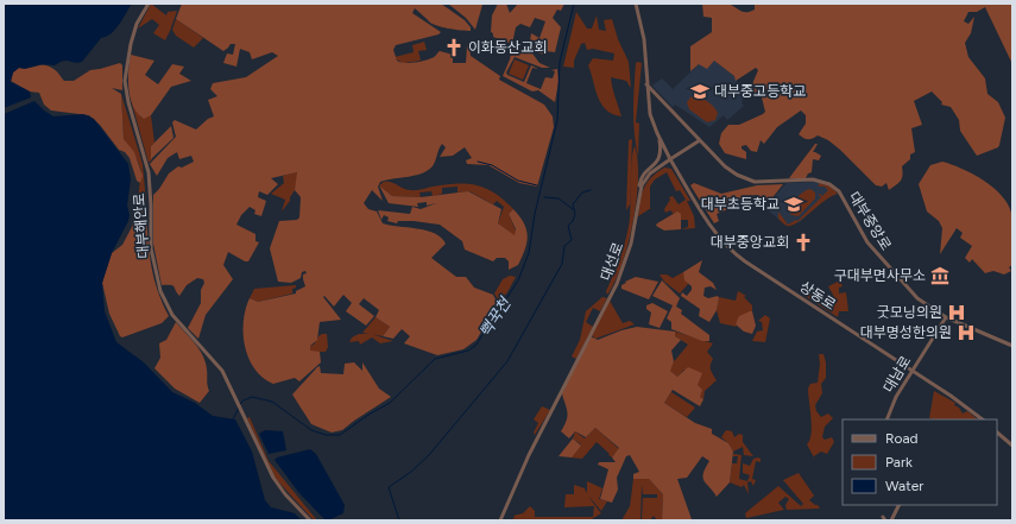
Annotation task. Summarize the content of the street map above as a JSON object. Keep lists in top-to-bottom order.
{
  "streets": {
    "street": [
      "대부중앙로",
      "대부해안로",
      "대선로",
      "상동로",
      "대남로"
    ]
  },
  "crossings": [
    ["대부중앙로", "대남로"],
    ["대선로", "상동로"],
    ["상동로", "대남로"]
  ],
  "water": ["뻑꾹천"],
  "places": {
    "church": ["이화동산교회", "대부중앙교회"],
    "school or university": ["대부중고등학교", "대부초등학교"],
    "museum": ["구대부면사무소"],
    "hospital": ["굿모닝의원", "대부명성한의원"]
  },
  "legend": ["Road", "Park", "Water"]
}
